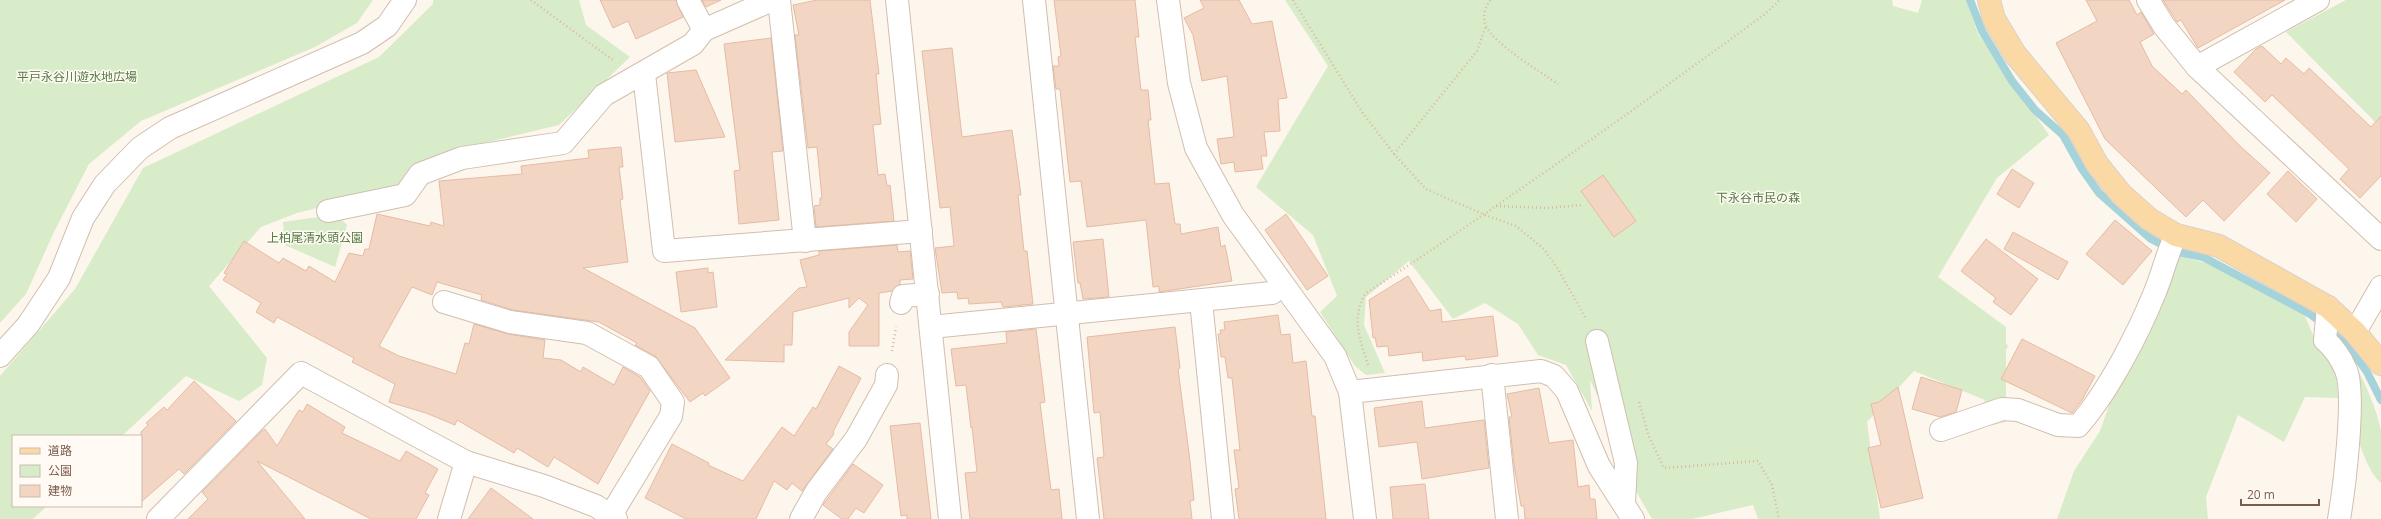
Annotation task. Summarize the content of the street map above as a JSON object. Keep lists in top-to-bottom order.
{
  "parks": ["平戸永谷川遊水地広場", "下永谷市民の森", "上柏尾清水頭公園"],
  "legend": ["道路", "公園", "建物"],
  "scale_bar": "20 m"
}
